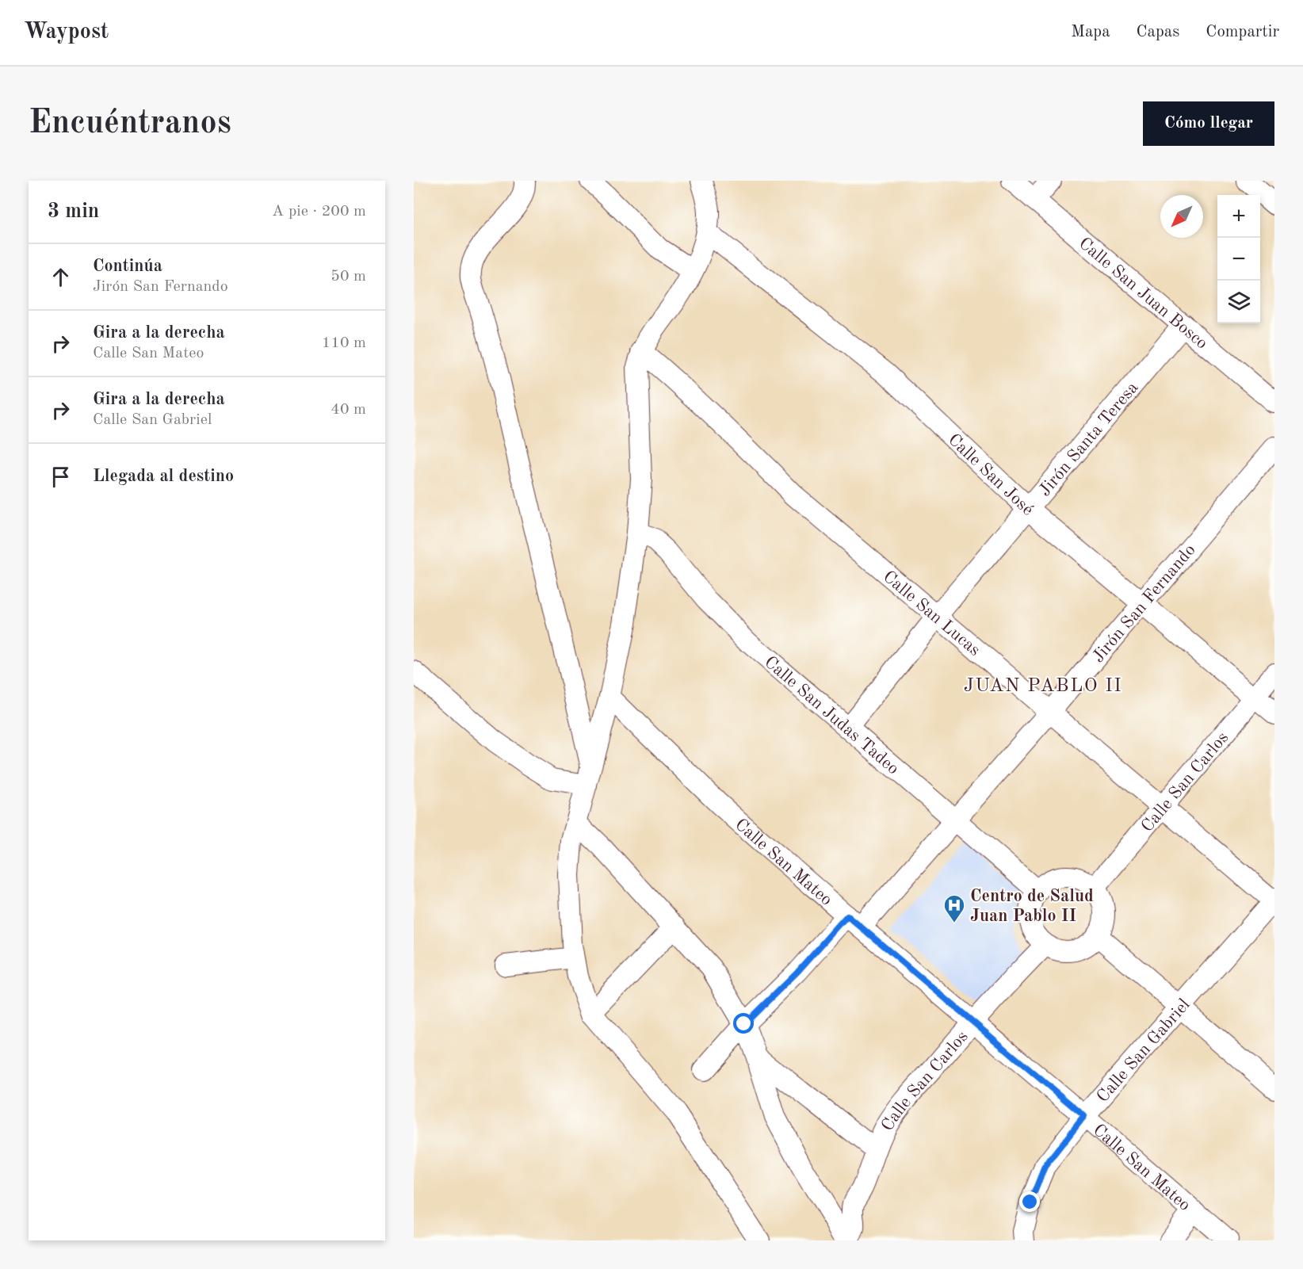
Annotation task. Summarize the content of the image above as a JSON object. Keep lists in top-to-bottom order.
{
  "streets": {
    "street": [
      "Calle San Juan Bosco",
      "Jirón Santa Teresa",
      "Calle San José",
      "Jirón San Fernando",
      "Calle San Lucas",
      "Calle San Judas Tadeo",
      "Calle San Carlos",
      "Calle San Mateo",
      "Calle San Gabriel"
    ]
  },
  "crossings": [
    ["Calle San Juan Bosco", "Jirón Santa Teresa"],
    ["Jirón Santa Teresa", "Calle San José"],
    ["Jirón Santa Teresa", "Calle San Lucas"],
    ["Jirón Santa Teresa", "Calle San Judas Tadeo"],
    ["Calle San José", "Jirón San Fernando"],
    ["Calle San José", "Calle San Carlos"],
    ["Jirón San Fernando", "Calle San Lucas"],
    ["Jirón San Fernando", "Calle San Judas Tadeo"],
    ["Jirón San Fernando", "Calle San Mateo"],
    ["Calle San Lucas", "Calle San Carlos"],
    ["Calle San Lucas", "Calle San Gabriel"],
    ["Calle San Judas Tadeo", "Calle San Carlos"],
    ["Calle San Carlos", "Calle San Mateo"],
    ["Calle San Mateo", "Calle San Gabriel"]
  ],
  "districts": ["JUAN PABLO II"],
  "places": {
    "hospital": ["Centro de Salud Juan Pablo II"]
  },
  "north": "bottom left",
  "page": {
    "header": "Waypost",
    "nav": ["Mapa", "Capas", "Compartir"],
    "buttons": "Cómo llegar",
    "title": "Encuéntranos",
    "heading": ["3 min", "A pie · 200 m"],
    "map_buttons": ["+", "−"],
    "list": [
      ["Continúa", "Jirón San Fernando", "50 m"],
      ["Gira a la derecha", "Calle San Mateo", "110 m"],
      ["Gira a la derecha", "Calle San Gabriel", "40 m"],
      "Llegada al destino"
    ]
  }
}
